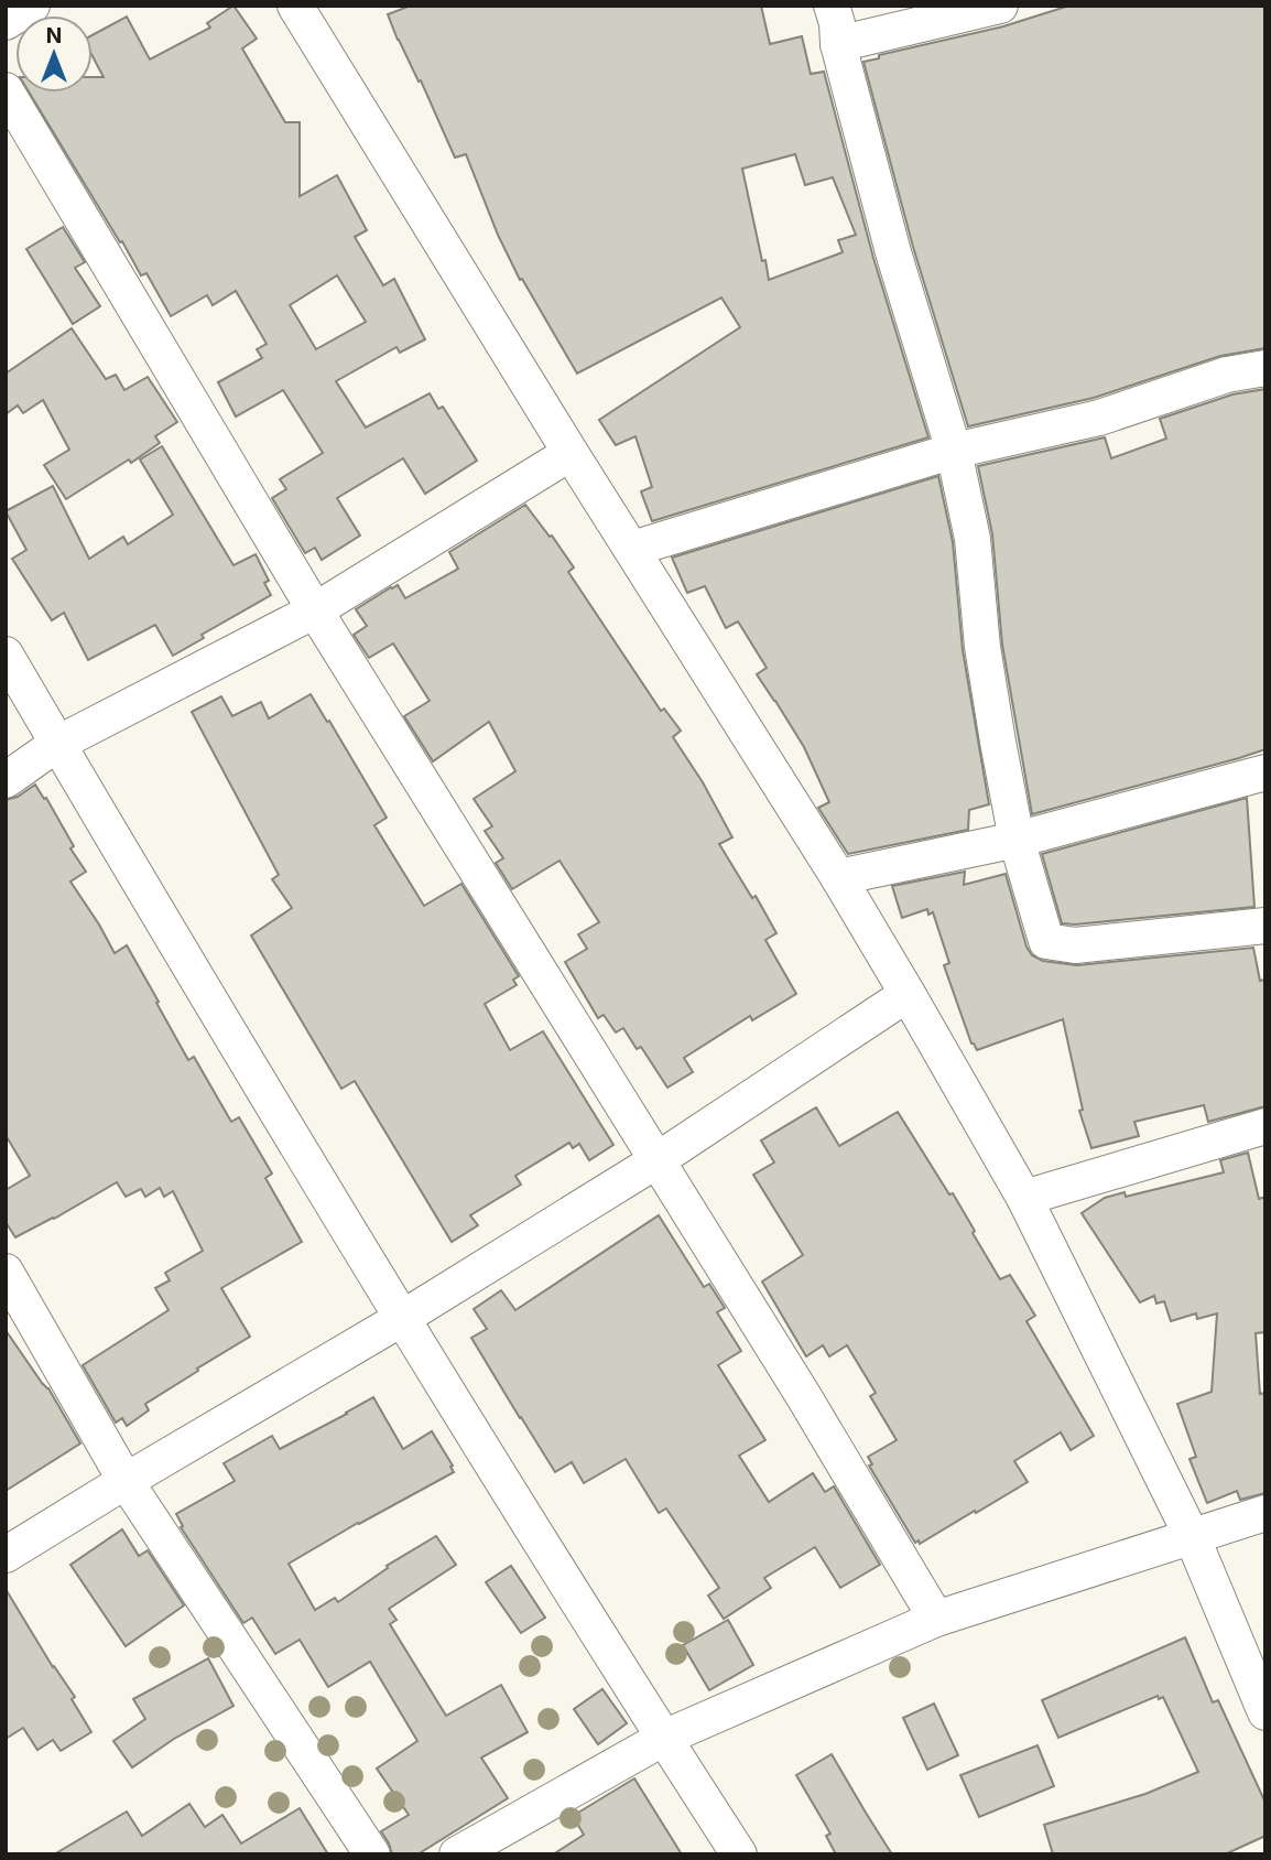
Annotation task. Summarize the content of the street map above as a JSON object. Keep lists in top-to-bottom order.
{
  "north": "top"
}
